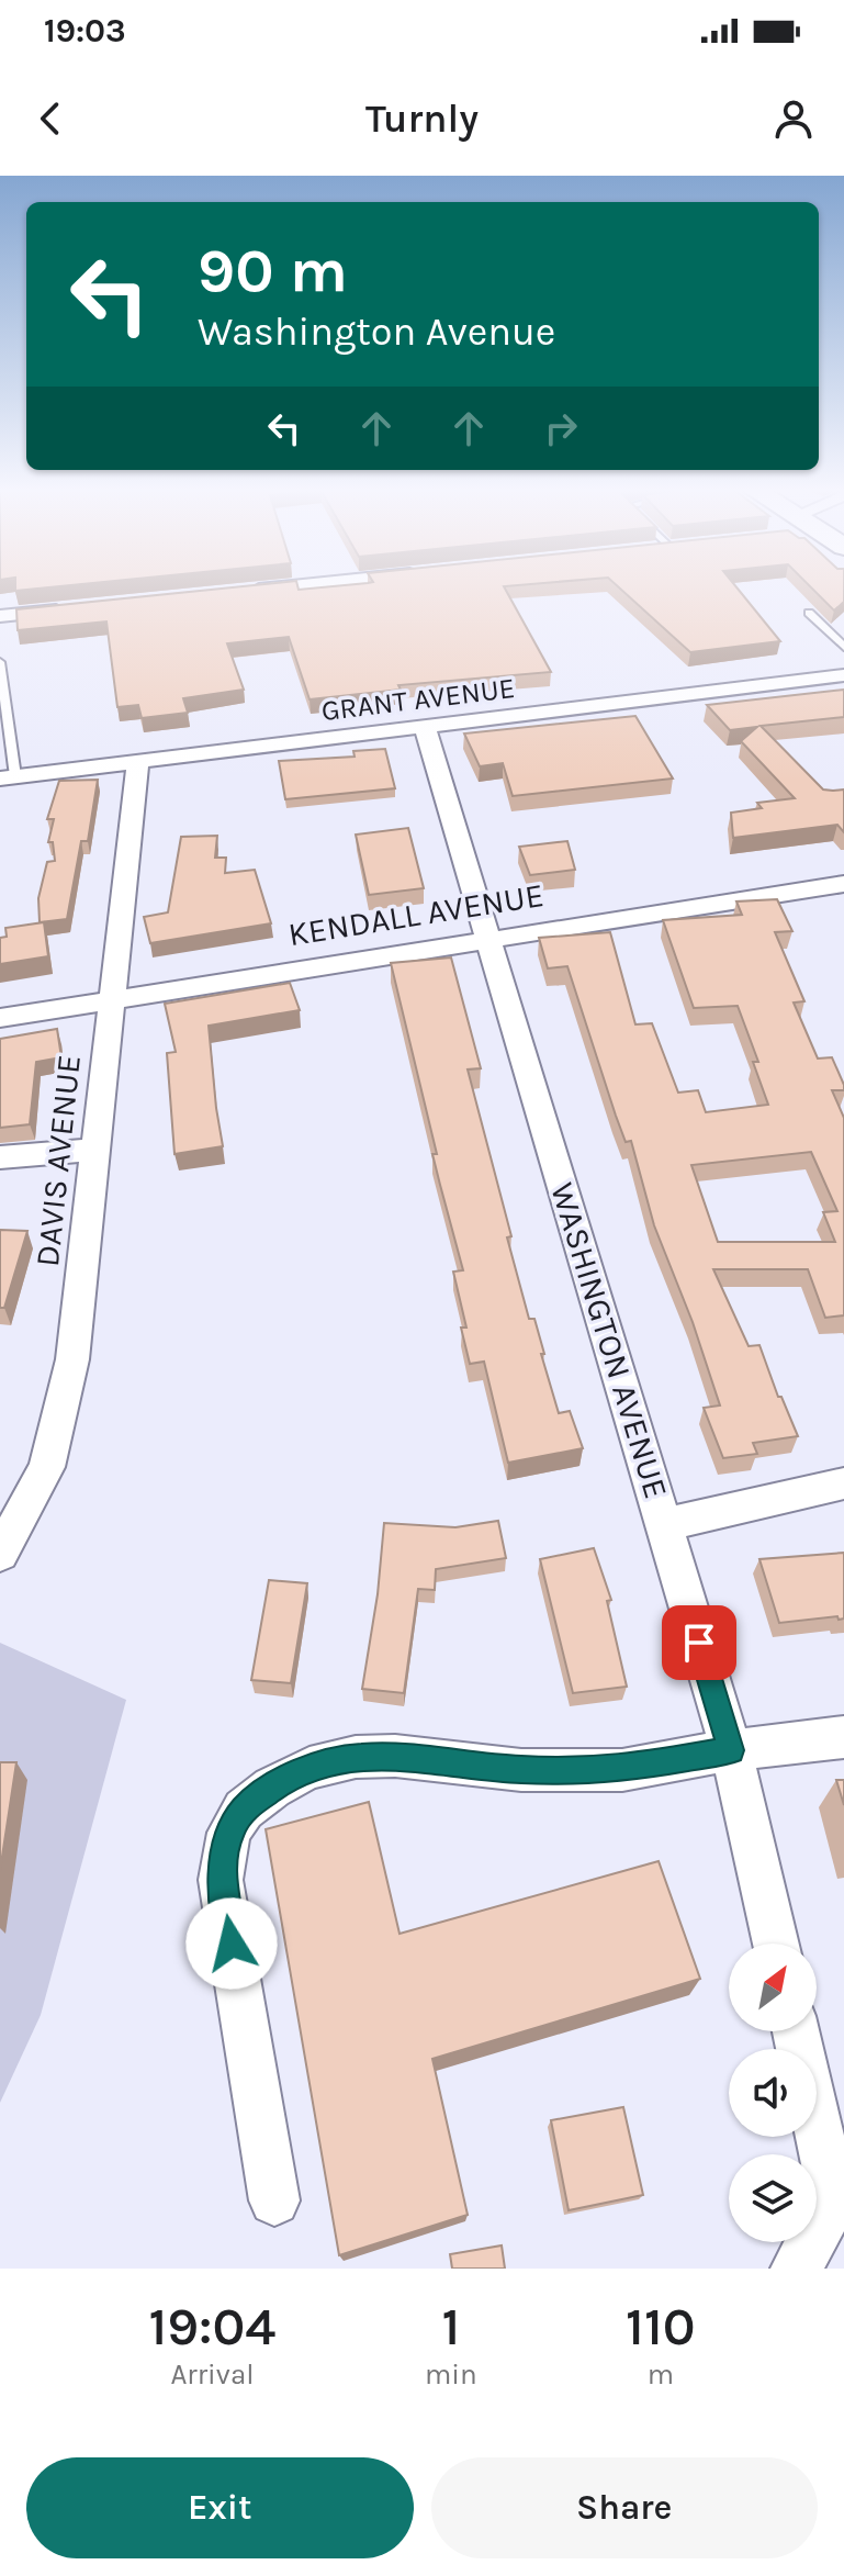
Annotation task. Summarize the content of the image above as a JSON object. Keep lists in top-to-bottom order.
{
  "streets": {
    "street": [
      "GRANT AVENUE",
      "KENDALL AVENUE",
      "DAVIS AVENUE",
      "WASHINGTON AVENUE"
    ]
  },
  "crossings": [
    ["GRANT AVENUE", "DAVIS AVENUE"],
    ["GRANT AVENUE", "WASHINGTON AVENUE"],
    ["KENDALL AVENUE", "DAVIS AVENUE"],
    ["KENDALL AVENUE", "WASHINGTON AVENUE"]
  ],
  "north": "top right",
  "page": {
    "status": "19:03",
    "header": "Turnly",
    "turn": ["90 m", "Washington Avenue"],
    "eta": [
      "19:04",
      "Arrival",
      "1",
      "min",
      "110",
      "m"
    ],
    "buttons": ["Exit", "Share"]
  }
}
